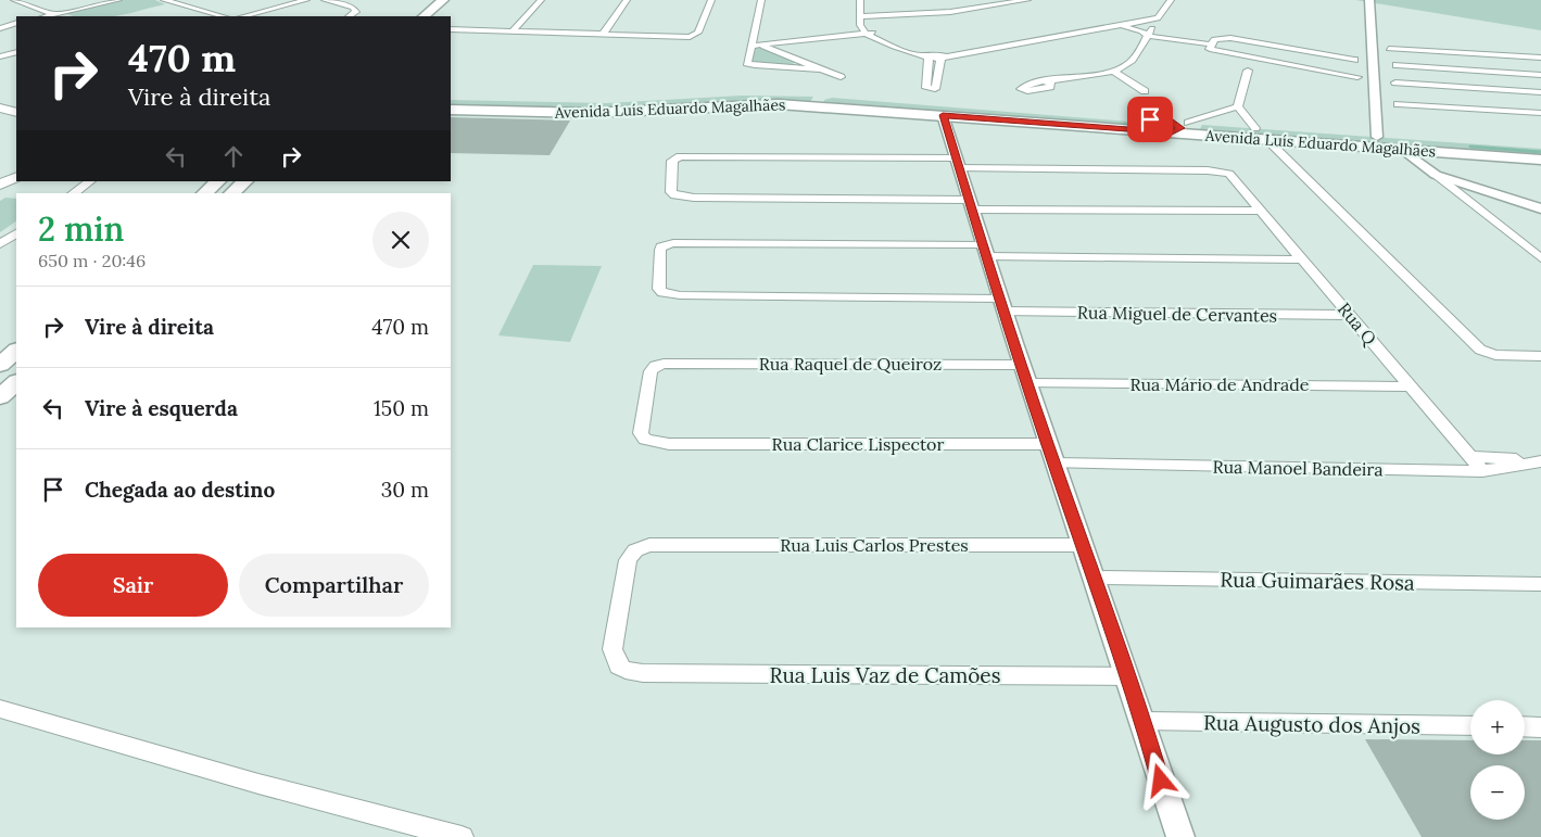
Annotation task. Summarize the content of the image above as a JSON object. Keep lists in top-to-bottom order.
{
  "streets": {
    "main road": ["Avenida Luís Eduardo Magalhães"],
    "street": [
      "Rua Miguel de Cervantes",
      "Rua Q",
      "Rua Raquel de Queiroz",
      "Rua Mário de Andrade",
      "Rua Clarice Lispector",
      "Rua Manoel Bandeira",
      "Rua Luis Carlos Prestes",
      "Rua Guimarães Rosa",
      "Rua Luis Vaz de Camões",
      "Rua Augusto dos Anjos"
    ]
  },
  "crossings": [
    ["Rua Miguel de Cervantes", "Rua Q"],
    ["Rua Q", "Rua Mário de Andrade"],
    ["Rua Q", "Rua Manoel Bandeira"],
    ["Rua Raquel de Queiroz", "Rua Clarice Lispector"],
    ["Rua Luis Carlos Prestes", "Rua Luis Vaz de Camões"]
  ],
  "page": {
    "turn": ["470 m", "Vire à direita"],
    "heading": ["2 min", "650 m · 20:46"],
    "list": [
      {
        "name": "Vire à direita",
        "value": "470 m"
      },
      {
        "name": "Vire à esquerda",
        "value": "150 m"
      },
      {
        "name": "Chegada ao destino",
        "value": "30 m"
      }
    ],
    "buttons": ["Sair", "Compartilhar"],
    "map_buttons": ["+", "−"]
  }
}
